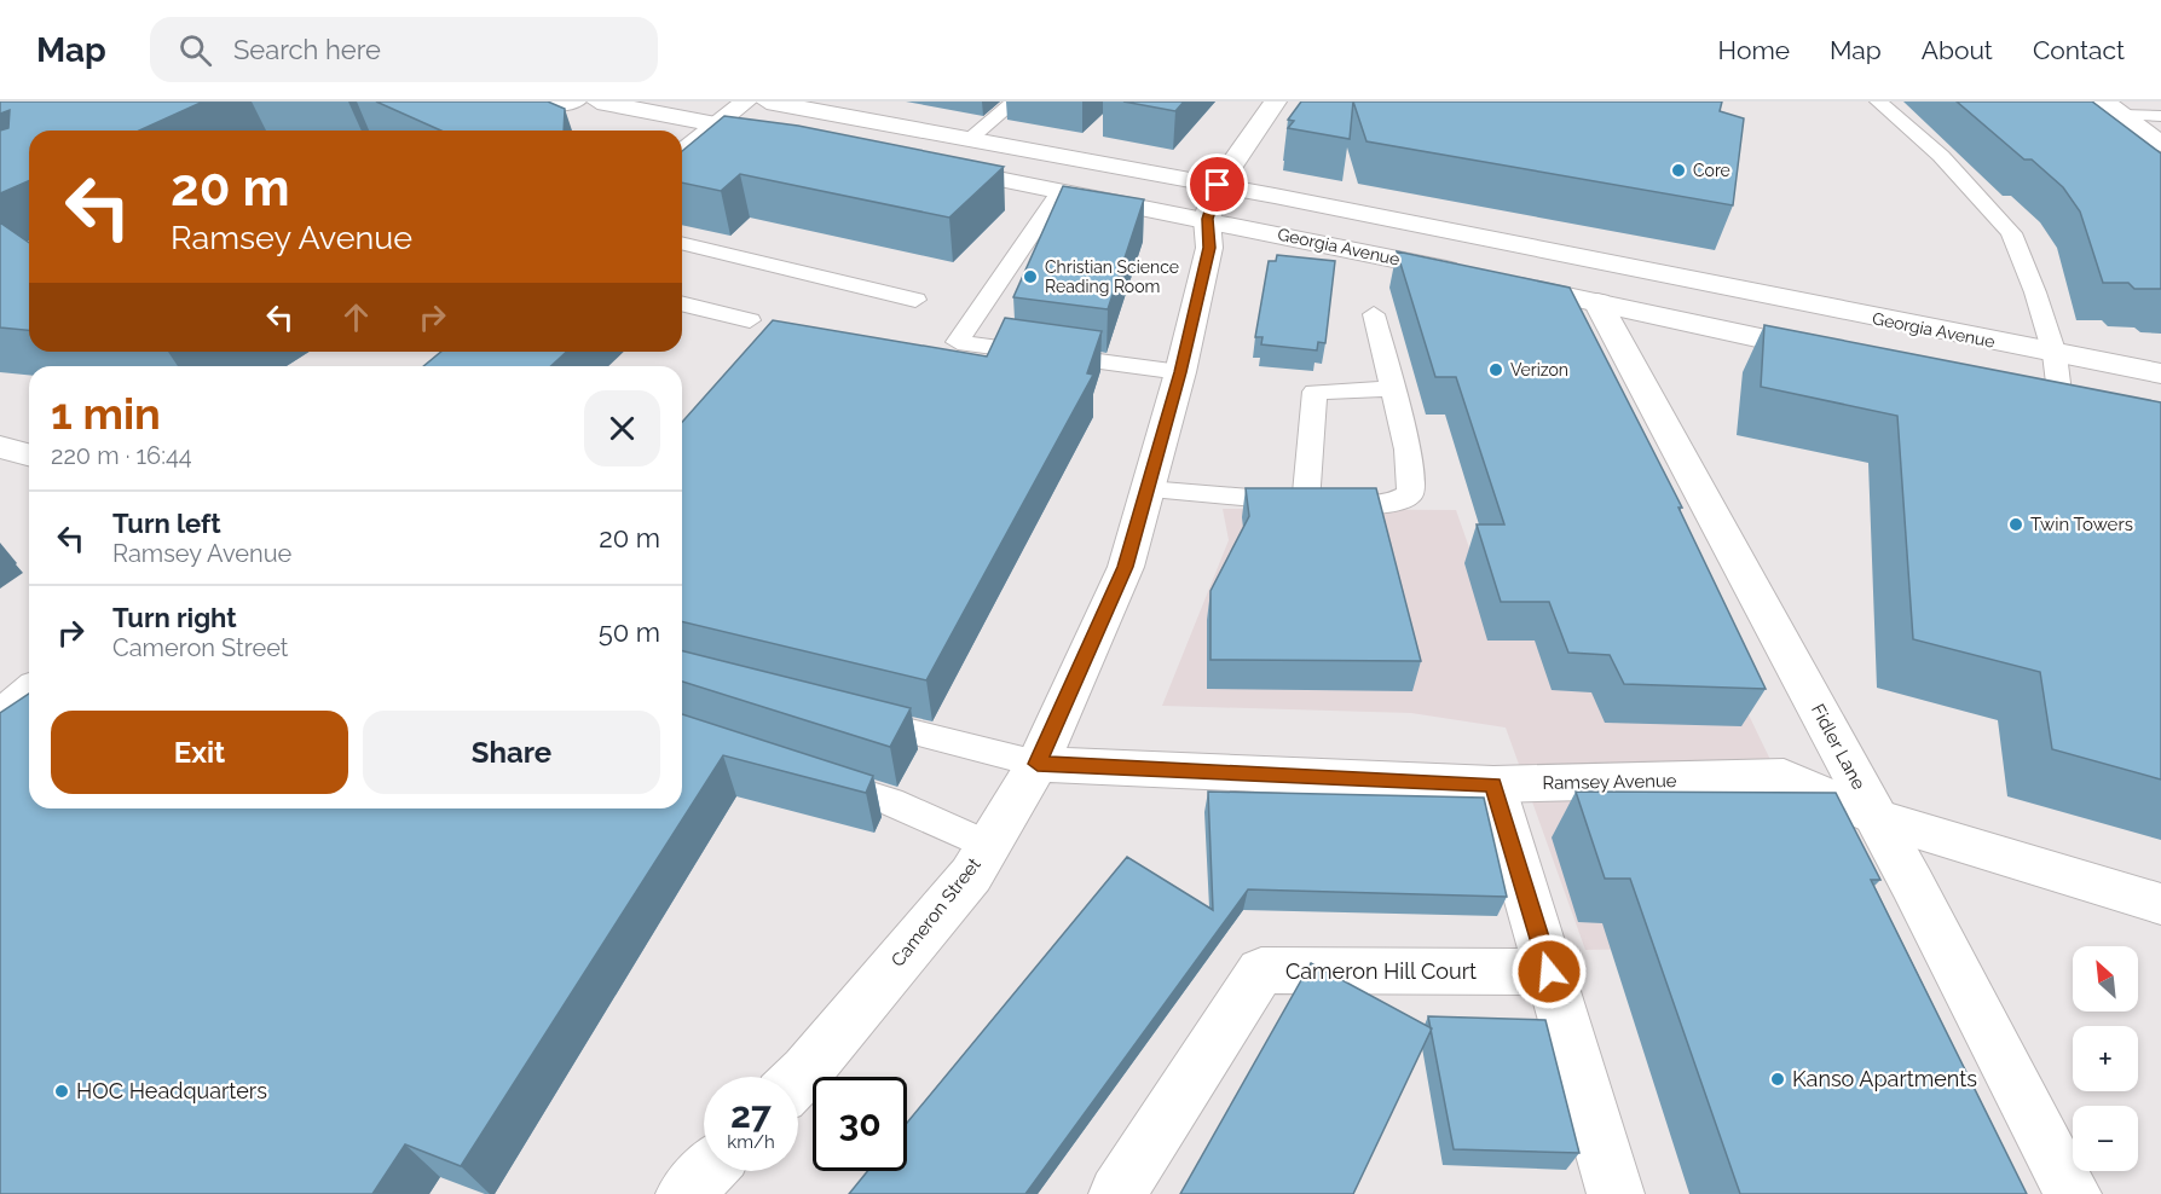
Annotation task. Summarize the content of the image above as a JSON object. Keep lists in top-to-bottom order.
{
  "streets": {
    "main road": [
      "Georgia Avenue",
      "Fidler Lane",
      "Ramsey Avenue",
      "Cameron Street",
      "Cameron Hill Court"
    ]
  },
  "crossings": [
    ["Georgia Avenue", "Fidler Lane"],
    ["Georgia Avenue", "Cameron Street"],
    ["Fidler Lane", "Ramsey Avenue"],
    ["Ramsey Avenue", "Cameron Street"]
  ],
  "places": [
    "Core",
    "Christian Science Reading Room",
    "Verizon",
    "Twin Towers",
    "Kanso Apartments",
    "HOC Headquarters"
  ],
  "north": "top left",
  "page": {
    "header": "Map",
    "search": "Search here",
    "nav": [
      "Home",
      "Map",
      "About",
      "Contact"
    ],
    "turn": ["20 m", "Ramsey Avenue"],
    "heading": ["1 min", "220 m · 16:44"],
    "list": [
      {
        "name": "Turn left",
        "note": "Ramsey Avenue",
        "value": "20 m"
      },
      {
        "name": "Turn right",
        "note": "Cameron Street",
        "value": "50 m"
      }
    ],
    "buttons": ["Exit", "Share"],
    "map_buttons": ["+", "−"],
    "speed": "27 km/h",
    "limit": "30"
  }
}
